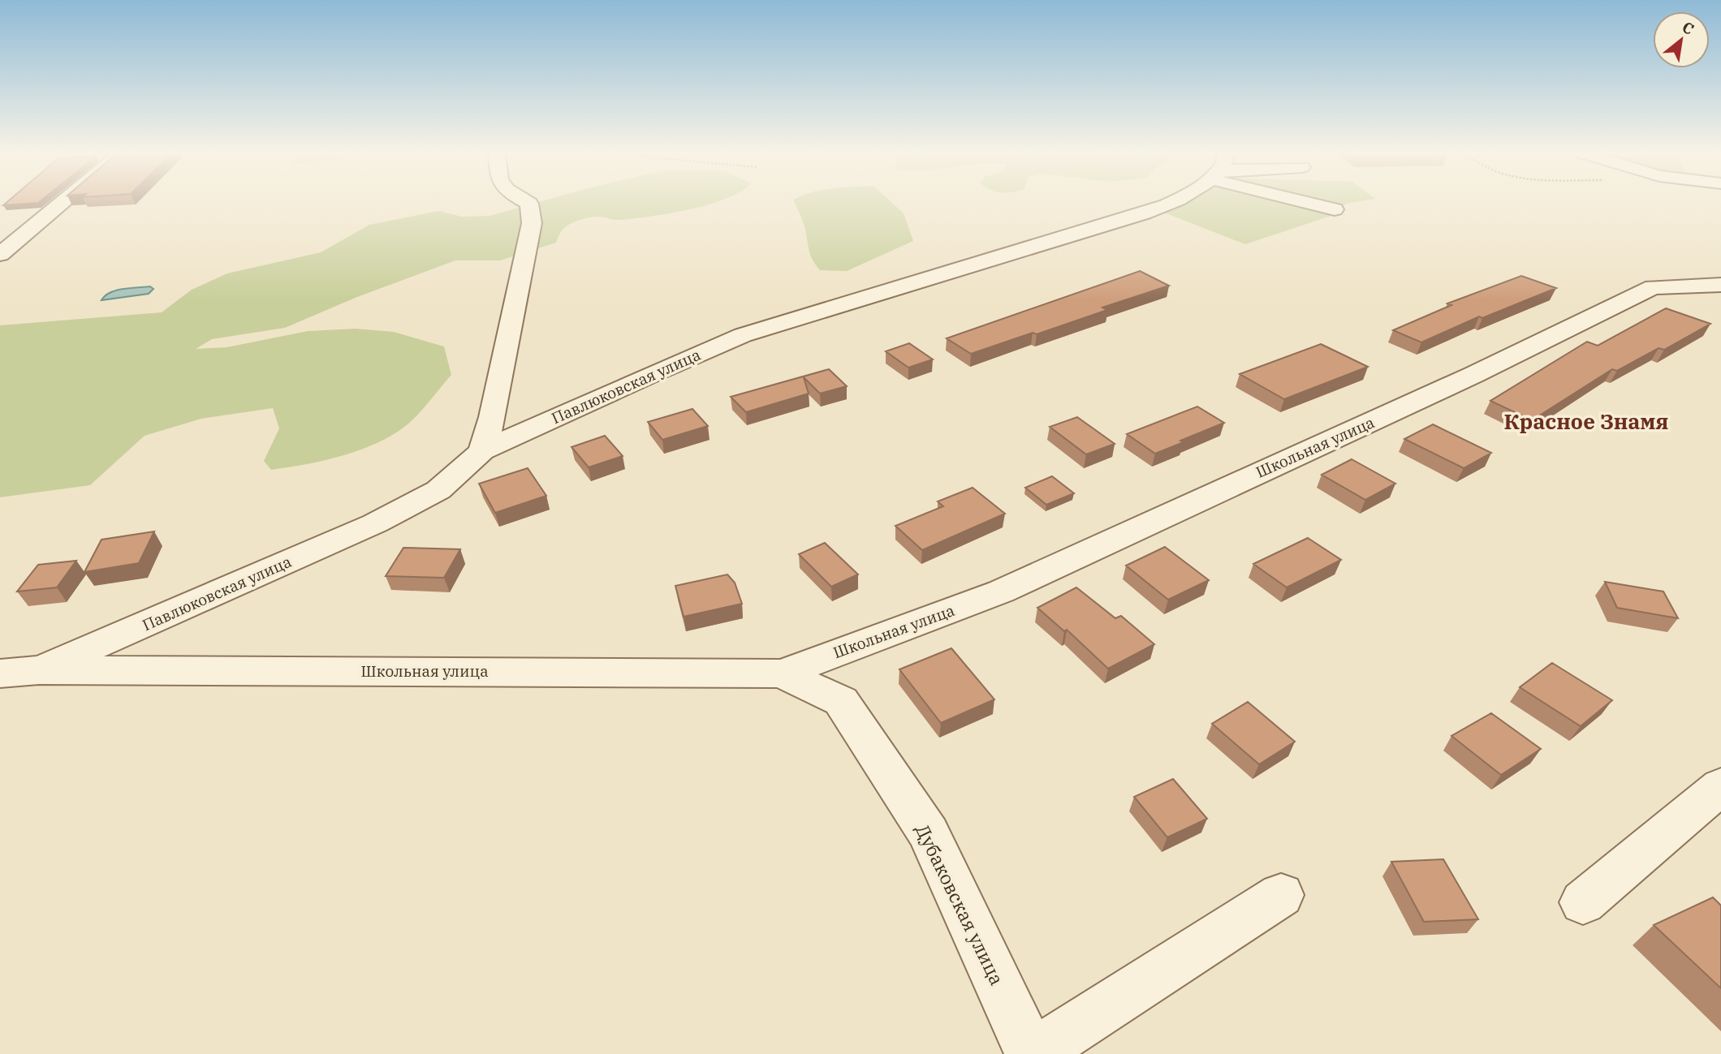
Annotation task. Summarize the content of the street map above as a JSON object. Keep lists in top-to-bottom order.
{
  "streets": {
    "street": ["Павлюковская улица", "Школьная улица", "Дубаковская улица"]
  },
  "crossings": [
    ["Павлюковская улица", "Школьная улица"],
    ["Школьная улица", "Дубаковская улица"]
  ],
  "districts": ["Красное Знамя"],
  "north": "top right"
}
